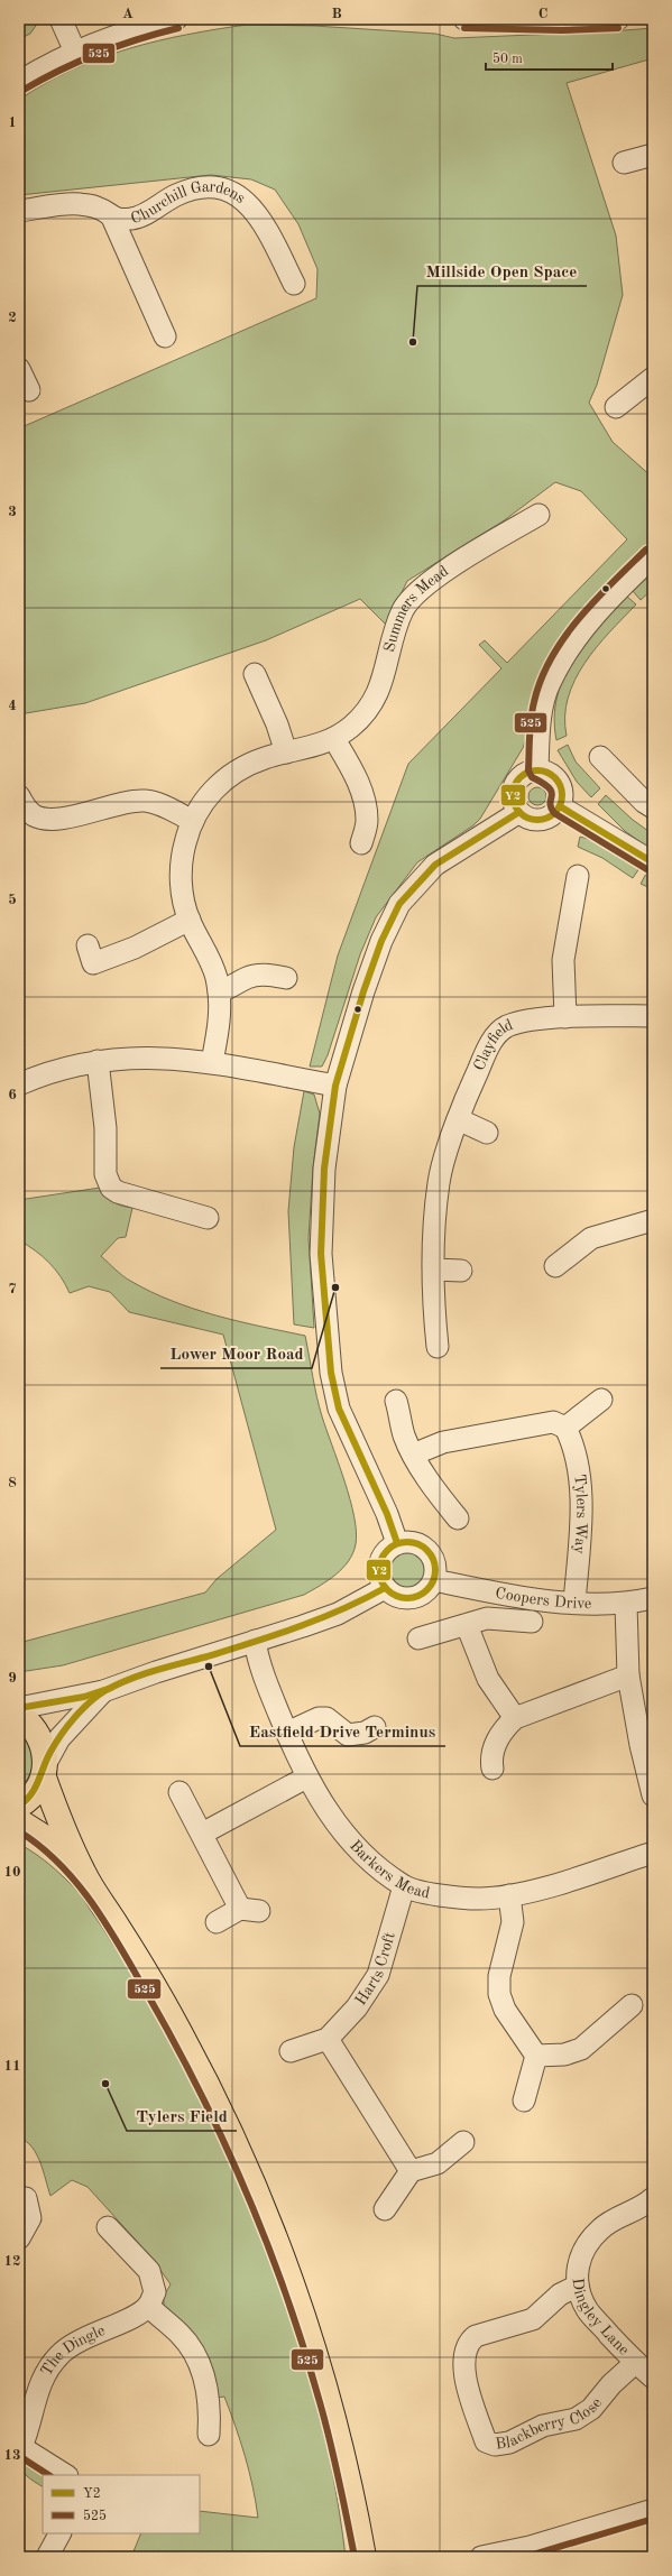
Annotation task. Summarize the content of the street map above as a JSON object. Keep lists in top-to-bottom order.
{
  "streets": {
    "street": [
      "Churchill Gardens",
      "Summers Mead",
      "Clayfield",
      "Tylers Way",
      "Coopers Drive",
      "Barkers Mead",
      "Harts Croft",
      "Dingley Lane",
      "The Dingle",
      "Blackberry Close"
    ]
  },
  "crossings": [
    ["Tylers Way", "Coopers Drive"],
    ["Barkers Mead", "Harts Croft"],
    ["Dingley Lane", "Blackberry Close"]
  ],
  "places": [
    "Millside Open Space",
    "Lower Moor Road",
    "Eastfield Drive Terminus",
    "Tylers Field"
  ],
  "lines": ["transit line 525", "transit line Y2"],
  "legend": ["Y2", "525"],
  "scale_bar": "50 m",
  "grid": {
    "columns": ["A", "B", "C"],
    "rows": [
      "1",
      "2",
      "3",
      "4",
      "5",
      "6",
      "7",
      "8",
      "9",
      "10",
      "11",
      "12",
      "13"
    ]
  }
}
